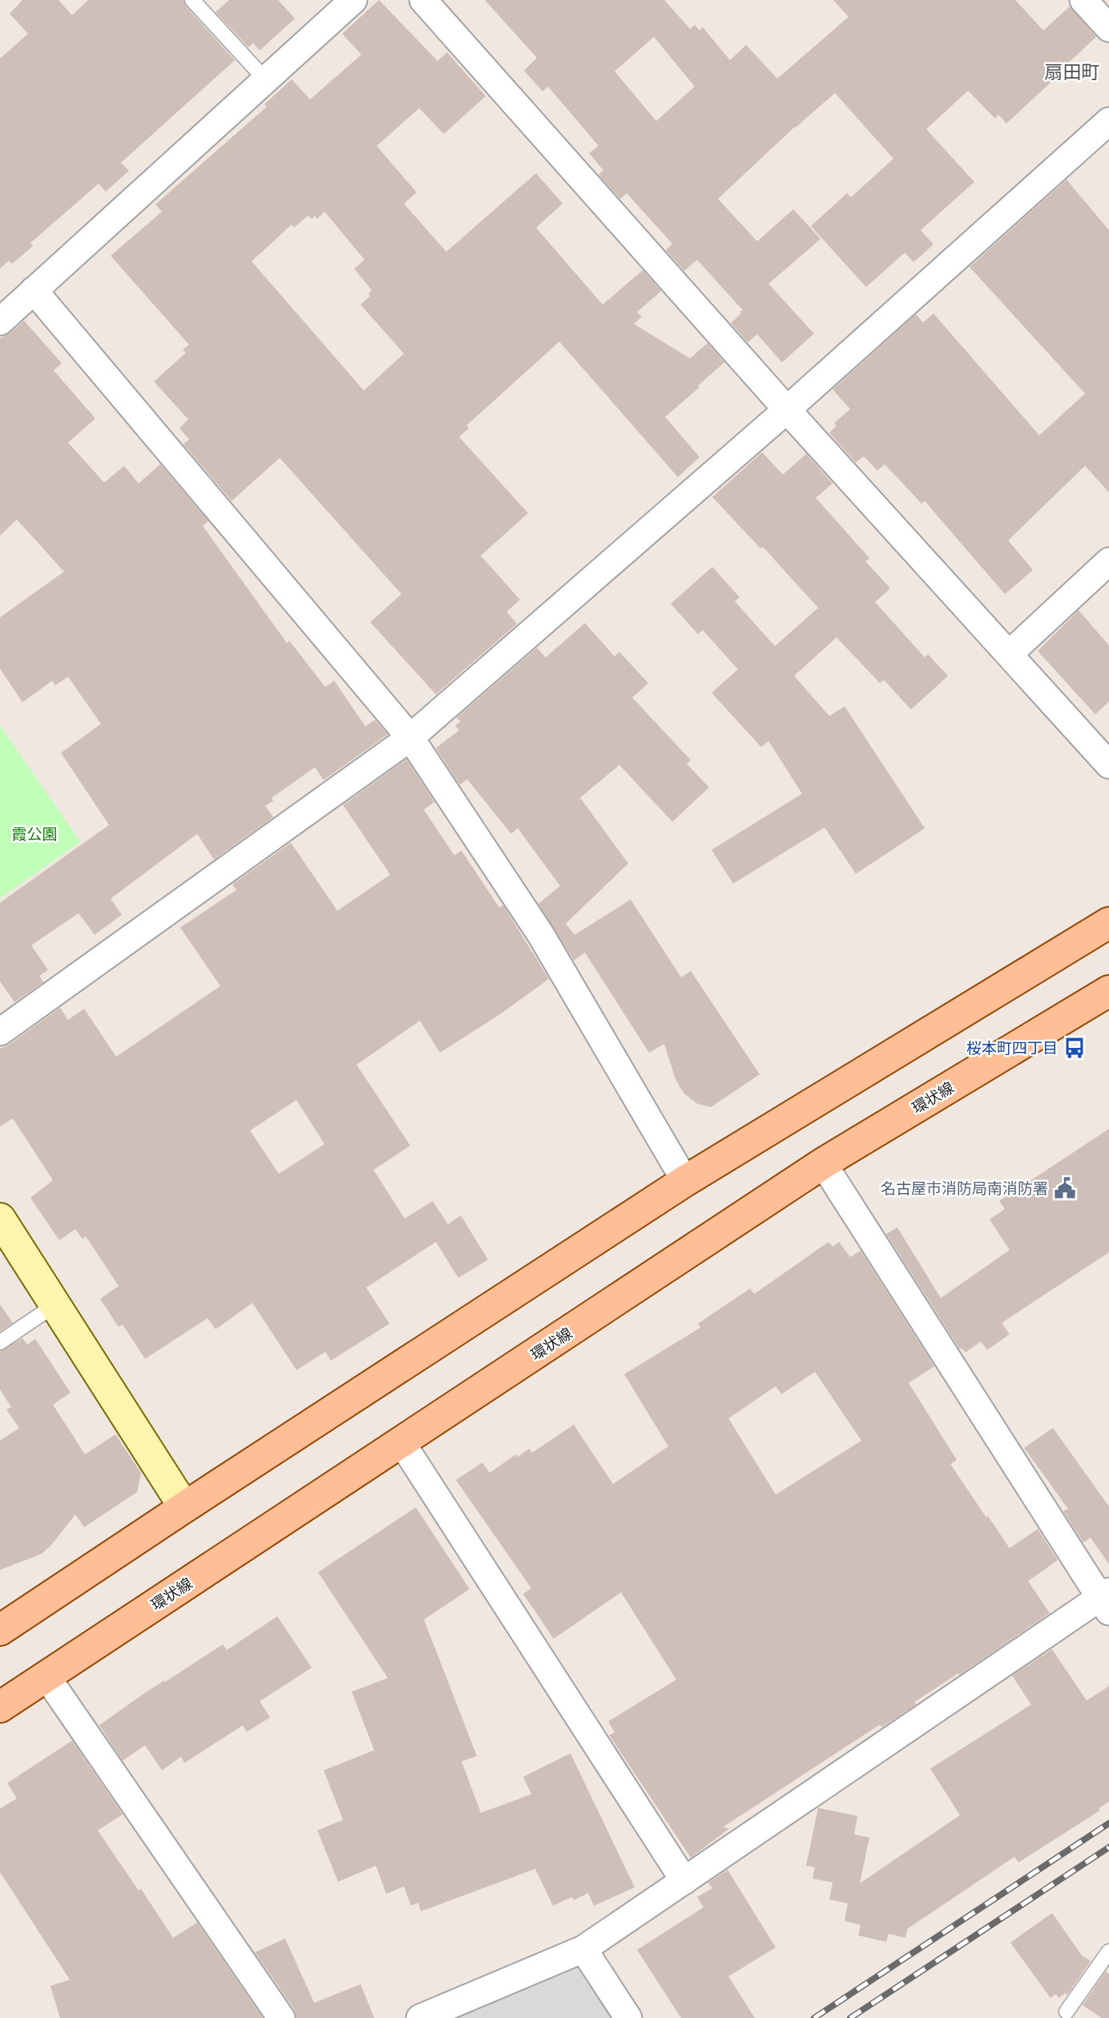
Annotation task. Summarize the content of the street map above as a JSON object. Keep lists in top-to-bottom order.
{
  "streets": {
    "main road": ["環状線"]
  },
  "districts": ["扇田町"],
  "parks": ["霞公園"],
  "places": {
    "bus stop": ["桜本町四丁目"],
    "public building": ["名古屋市消防局南消防署"]
  }
}
